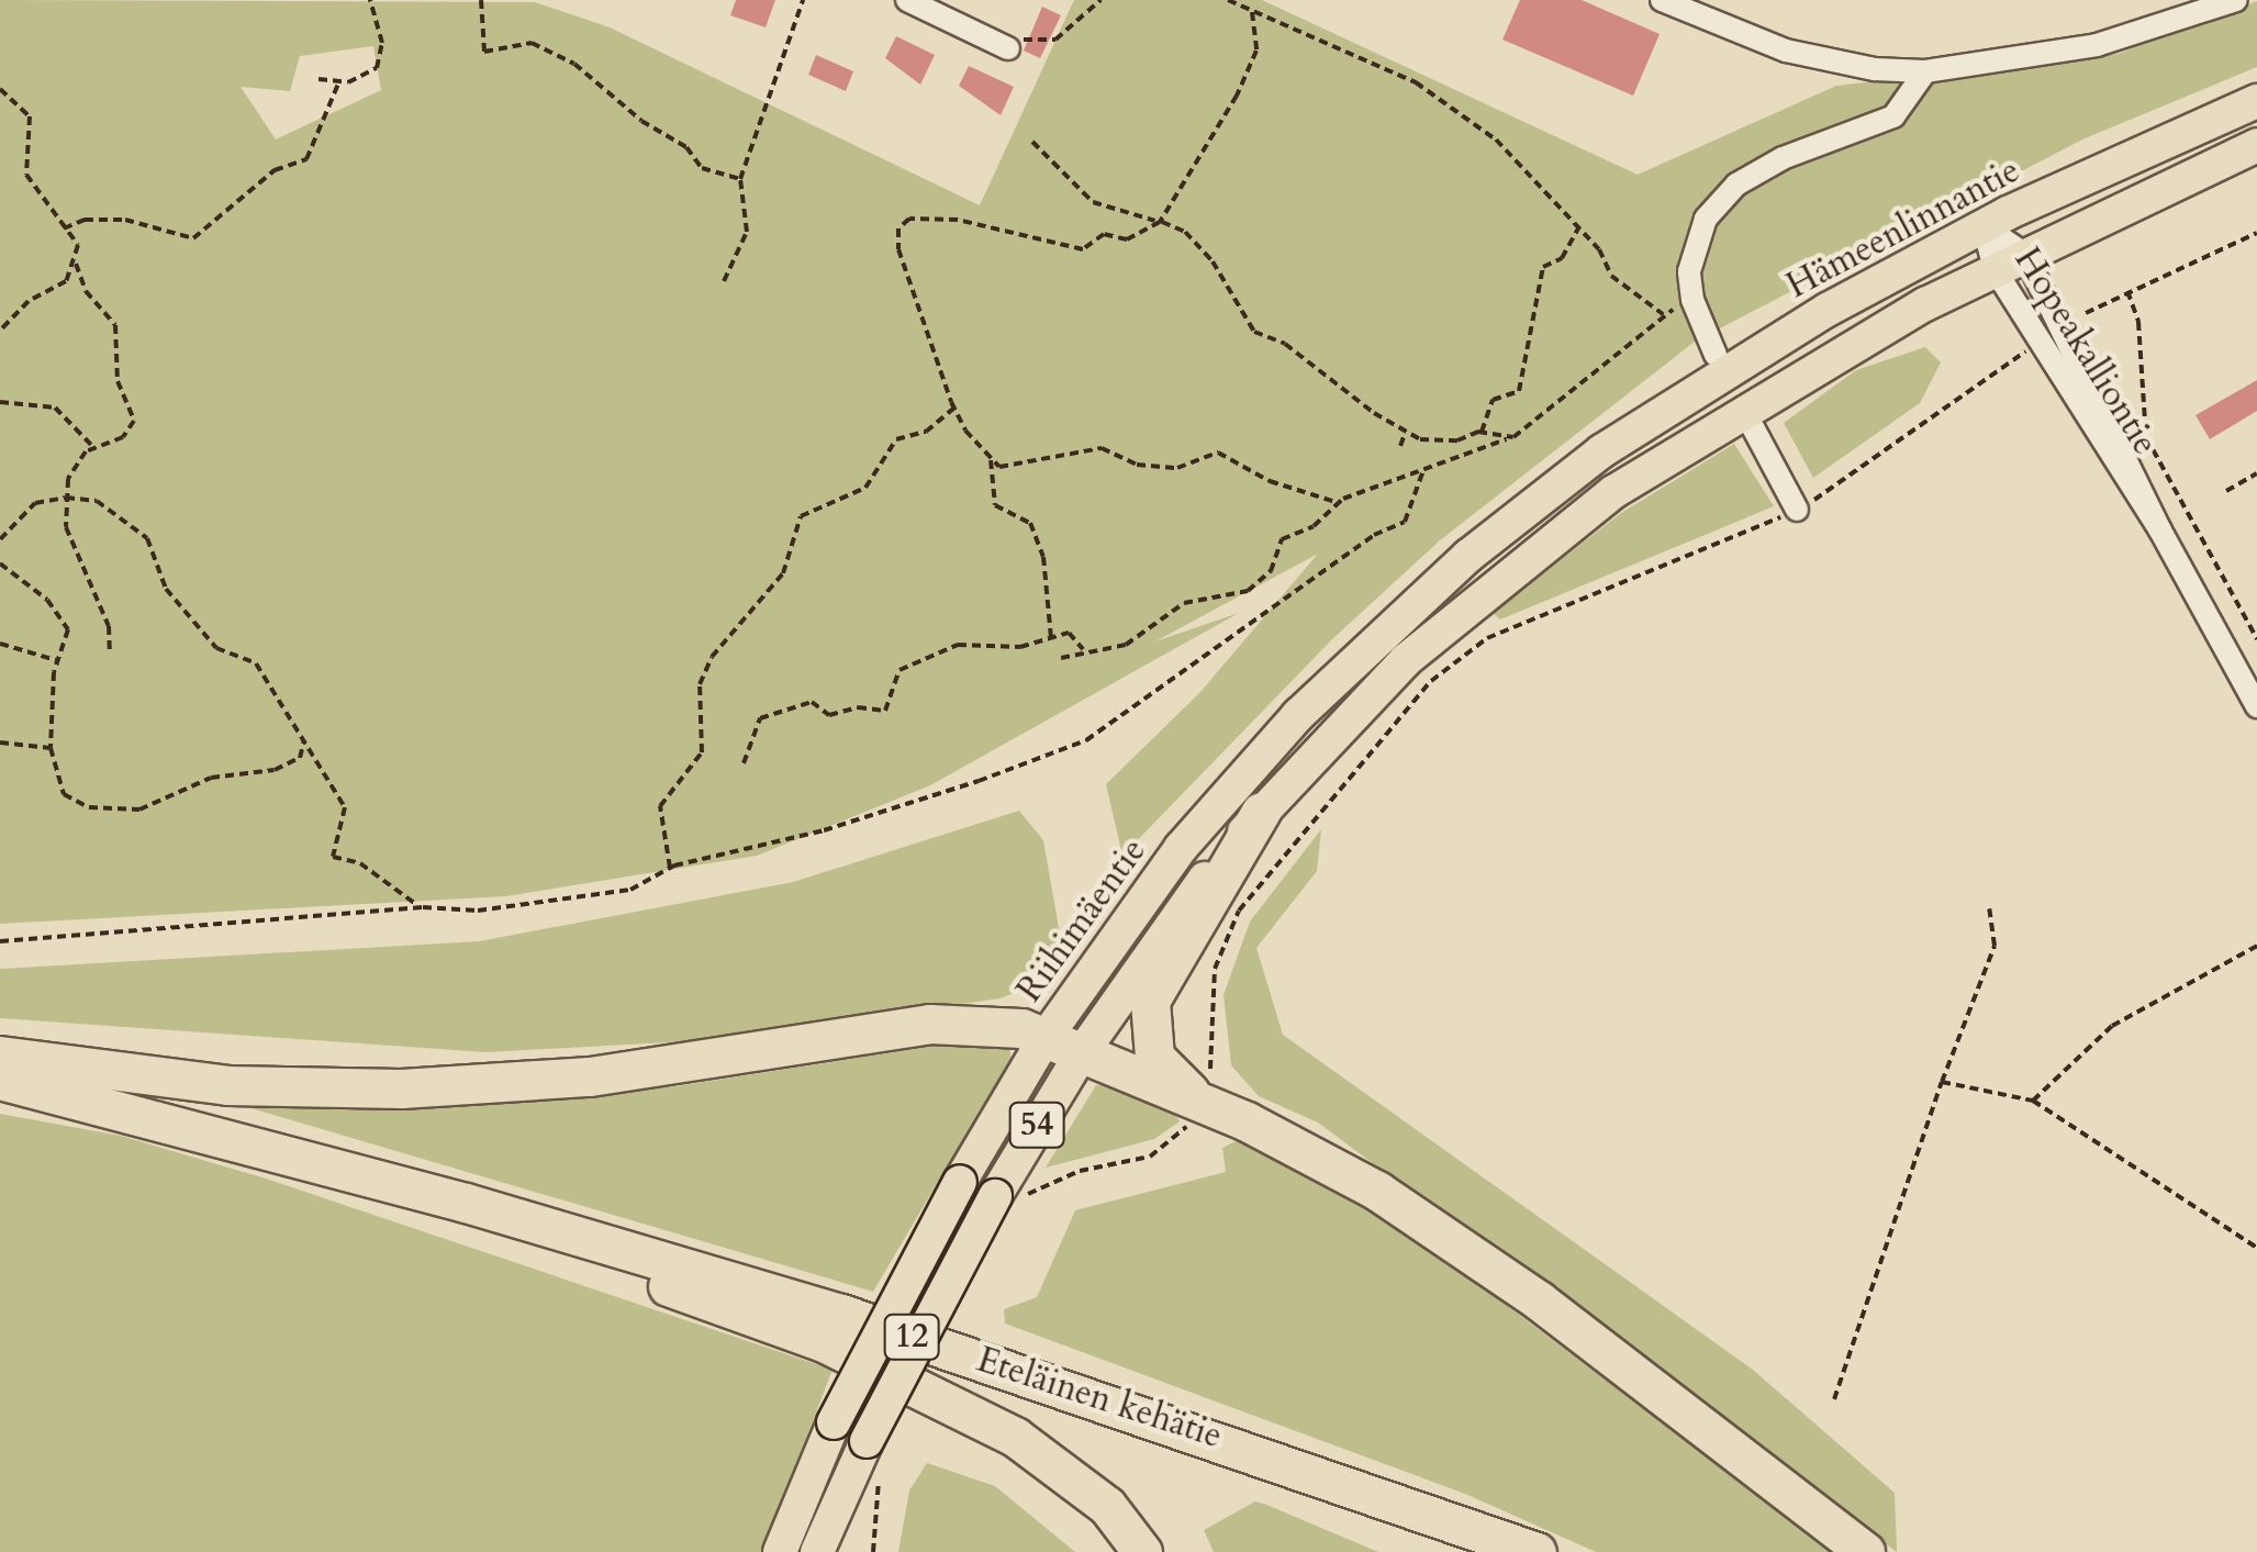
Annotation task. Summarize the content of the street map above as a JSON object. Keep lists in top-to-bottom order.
{
  "streets": {
    "highway": ["12", "Eteläinen kehätie"],
    "main road": ["Hämeenlinnantie", "Riihimäentie", "54"],
    "street": ["Hopeakalliontie"]
  },
  "crossings": [
    ["Hämeenlinnantie", "Hopeakalliontie"],
    ["Hämeenlinnantie", "Riihimäentie"],
    ["Hopeakalliontie", "Riihimäentie"],
    ["12", "Eteläinen kehätie"]
  ]
}
